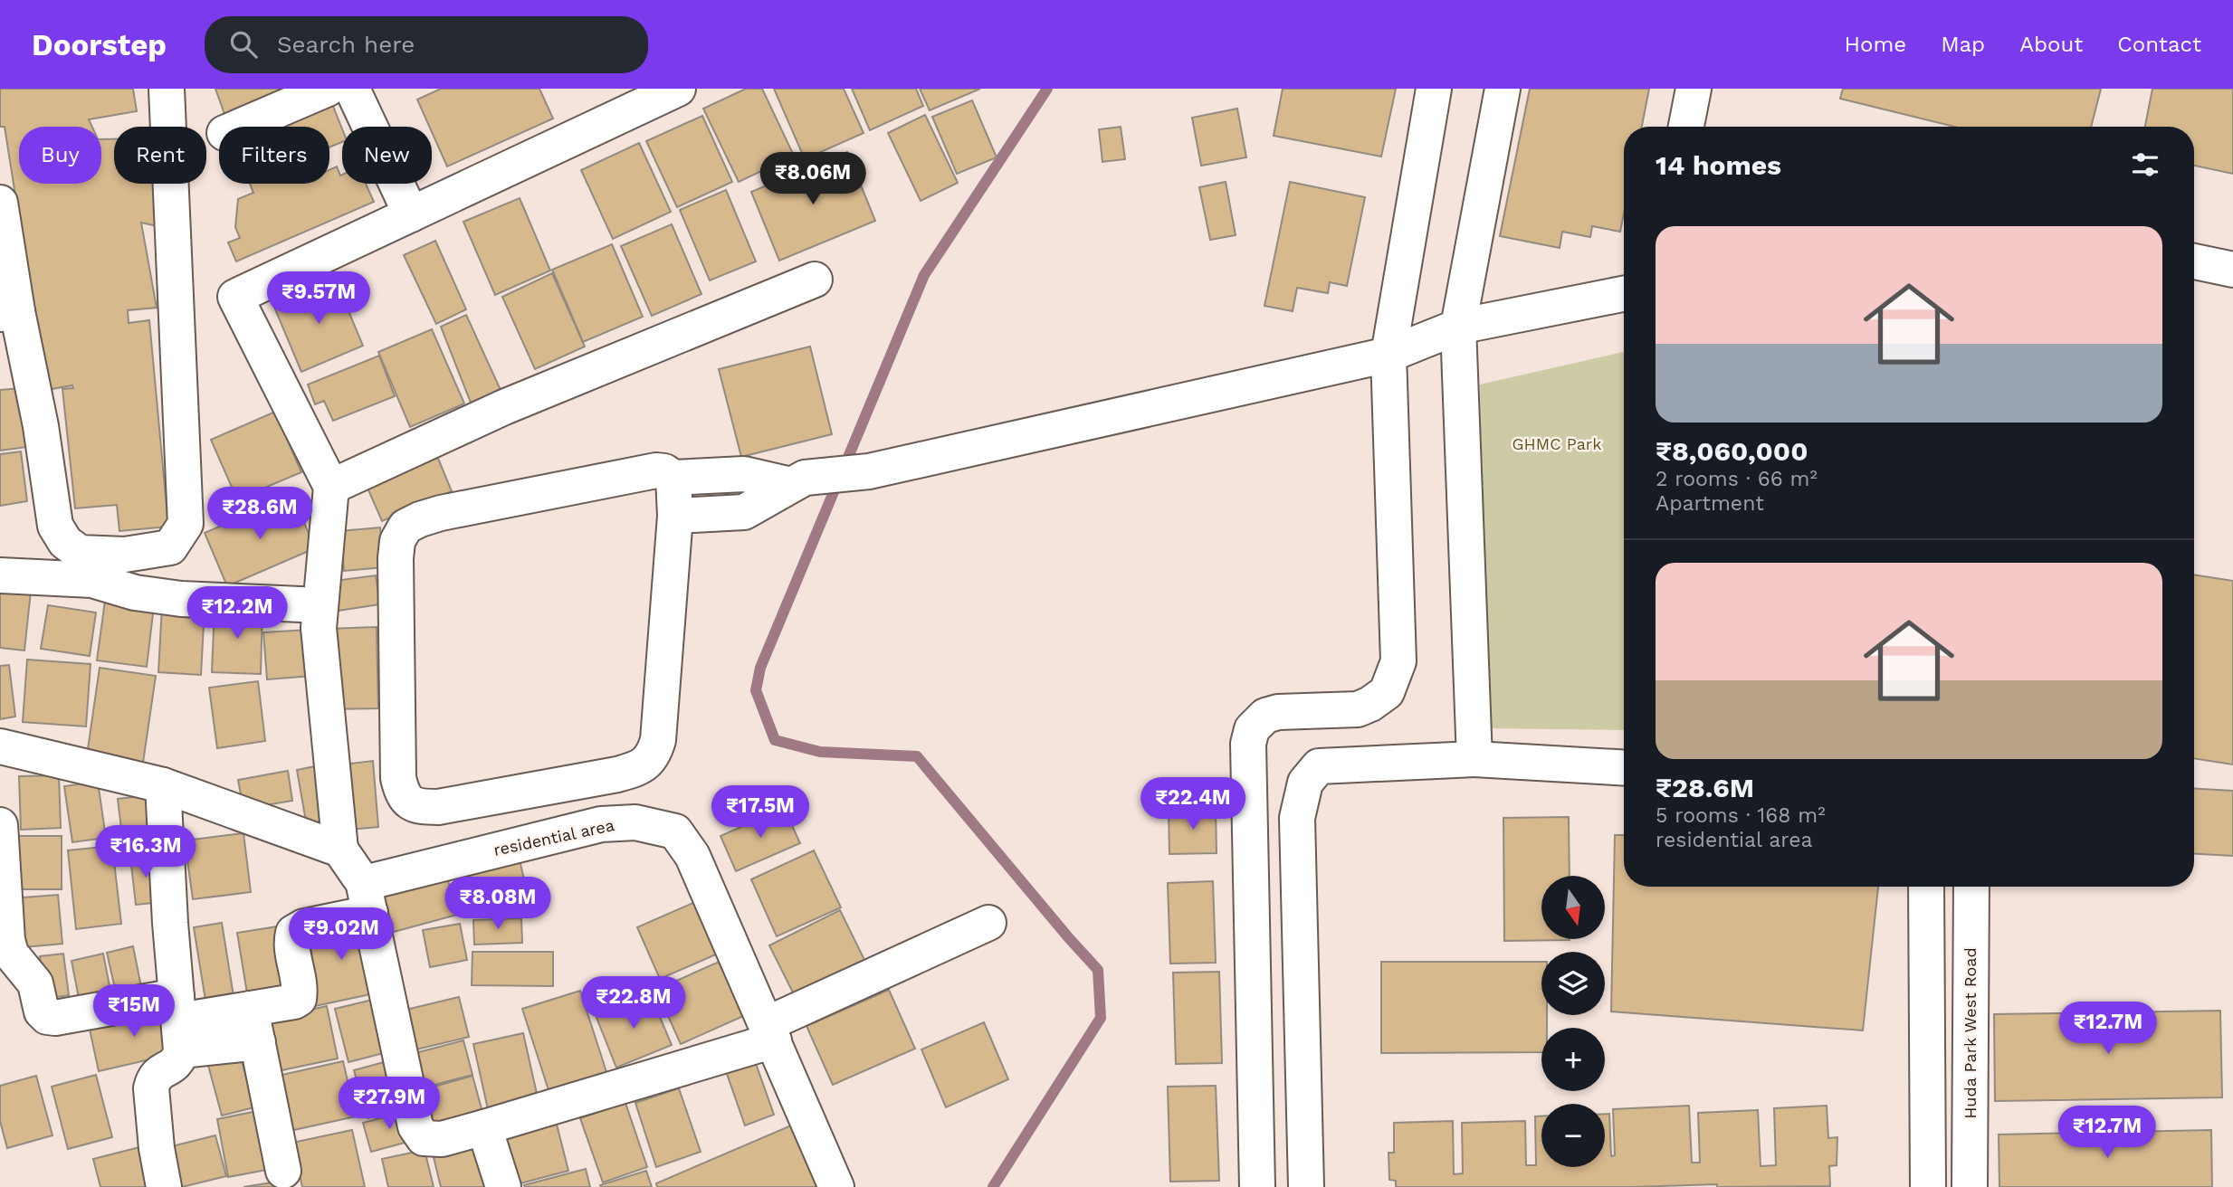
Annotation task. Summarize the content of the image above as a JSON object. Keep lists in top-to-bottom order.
{
  "streets": {
    "street": ["residential area", "Huda Park West Road"]
  },
  "parks": ["GHMC Park"],
  "north": "bottom",
  "page": {
    "header": "Doorstep",
    "search": "Search here",
    "nav": [
      "Home",
      "Map",
      "About",
      "Contact"
    ],
    "chip": [
      "Buy",
      "Rent",
      "Filters",
      "New"
    ],
    "heading": "14 homes",
    "price": [
      "₹8.06M",
      "₹9.57M",
      "₹28.6M",
      "₹12.2M",
      "₹22.4M",
      "₹17.5M",
      "₹16.3M",
      "₹8.08M",
      "₹9.02M",
      "₹22.8M",
      "₹15M",
      "₹12.7M",
      "₹27.9M",
      "₹12.7M"
    ],
    "list": [
      {
        "name": "₹8,060,000",
        "note": "2 rooms · 66 m² · Apartment"
      },
      {
        "name": "₹28.6M",
        "note": "5 rooms · 168 m² · residential area"
      }
    ],
    "map_buttons": ["+", "−"]
  }
}
